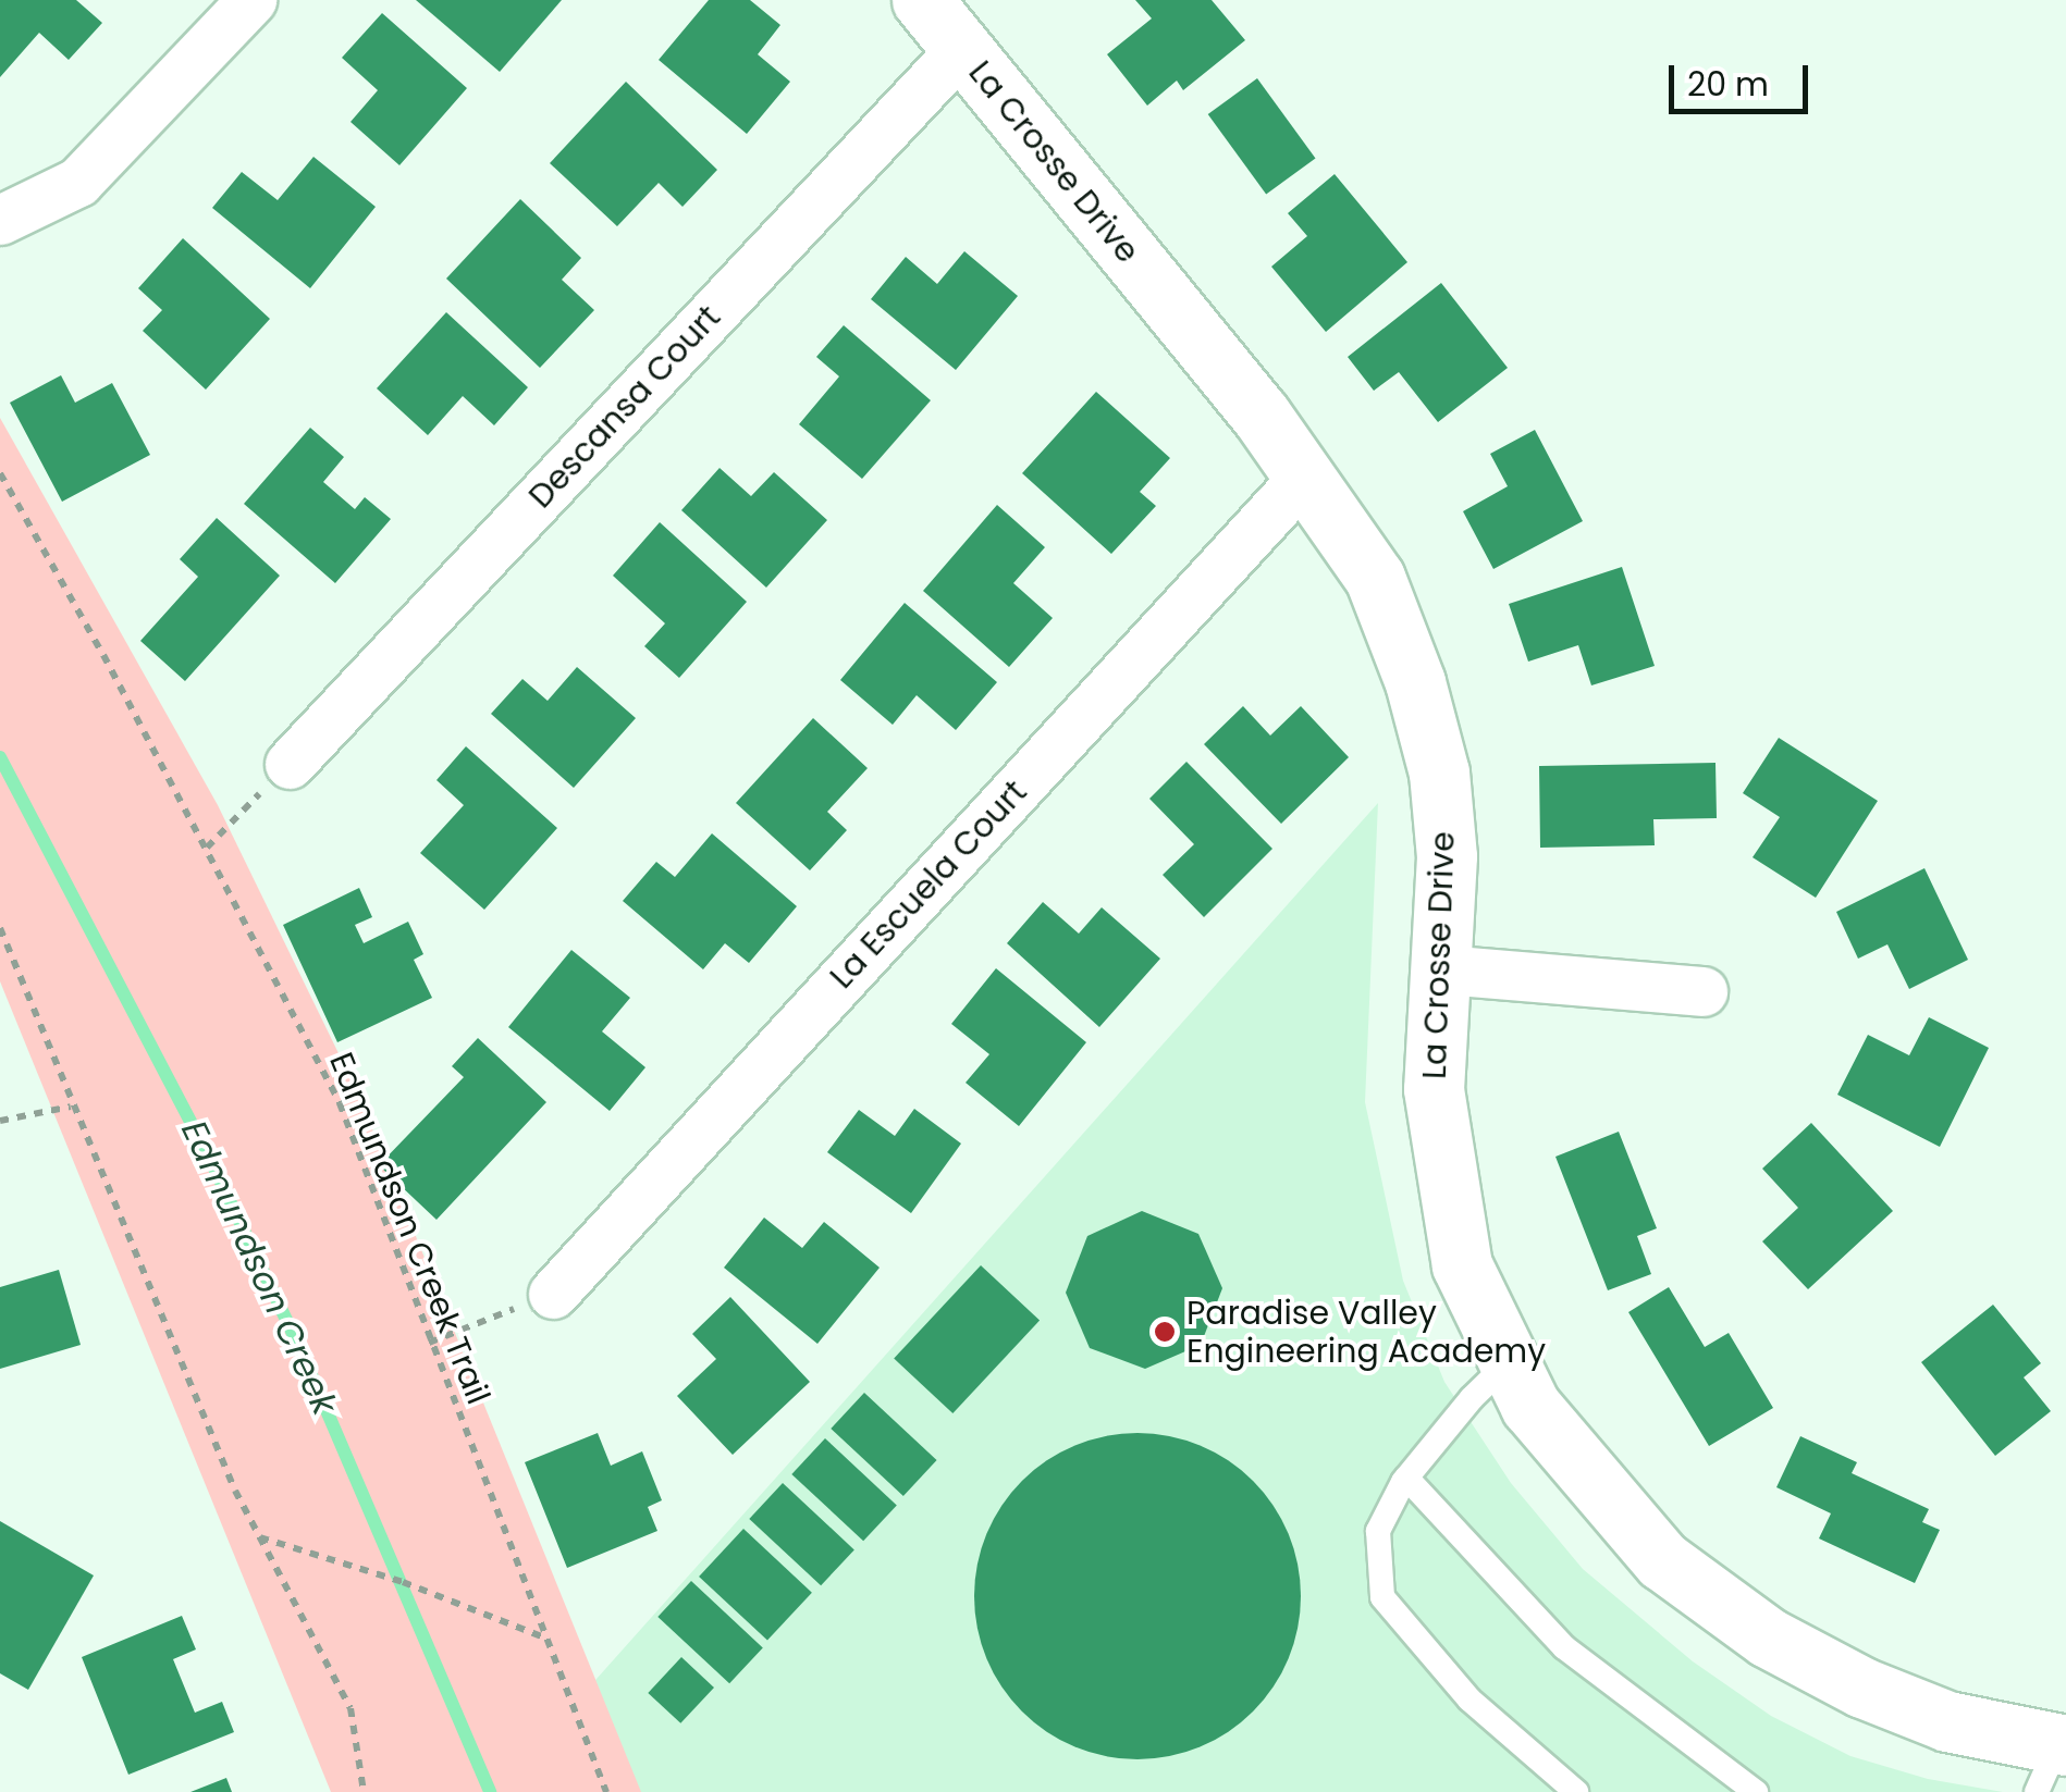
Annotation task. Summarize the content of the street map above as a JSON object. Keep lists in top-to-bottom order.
{
  "streets": {
    "street": ["La Crosse Drive", "Descansa Court", "La Escuela Court"],
    "path": ["Edmundson Creek Trail"]
  },
  "crossings": [
    ["La Crosse Drive", "Descansa Court"],
    ["La Crosse Drive", "La Escuela Court"]
  ],
  "water": ["Edmundson Creek"],
  "places": ["Paradise Valley Engineering Academy"],
  "scale_bar": "20 m"
}
